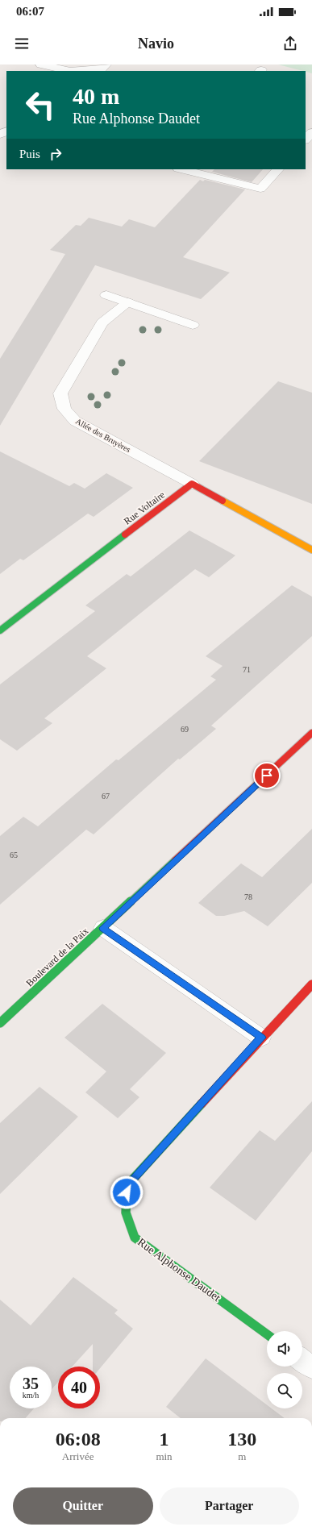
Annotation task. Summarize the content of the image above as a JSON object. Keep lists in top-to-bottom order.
{
  "streets": {
    "street": [
      "Allée des Bruyères",
      "Rue Voltaire",
      "Boulevard de la Paix",
      "Rue Alphonse Daudet"
    ]
  },
  "crossings": [
    ["Allée des Bruyères", "Rue Voltaire"]
  ],
  "house_numbers": [
    "71",
    "69",
    "67",
    "65",
    "78"
  ],
  "page": {
    "status": "06:07",
    "header": "Navio",
    "turn": ["40 m", "Rue Alphonse Daudet"],
    "then": "Puis",
    "speed": "35 km/h",
    "limit": "40",
    "eta": [
      "06:08",
      "Arrivée",
      "1",
      "min",
      "130",
      "m"
    ],
    "buttons": ["Quitter", "Partager"]
  }
}
